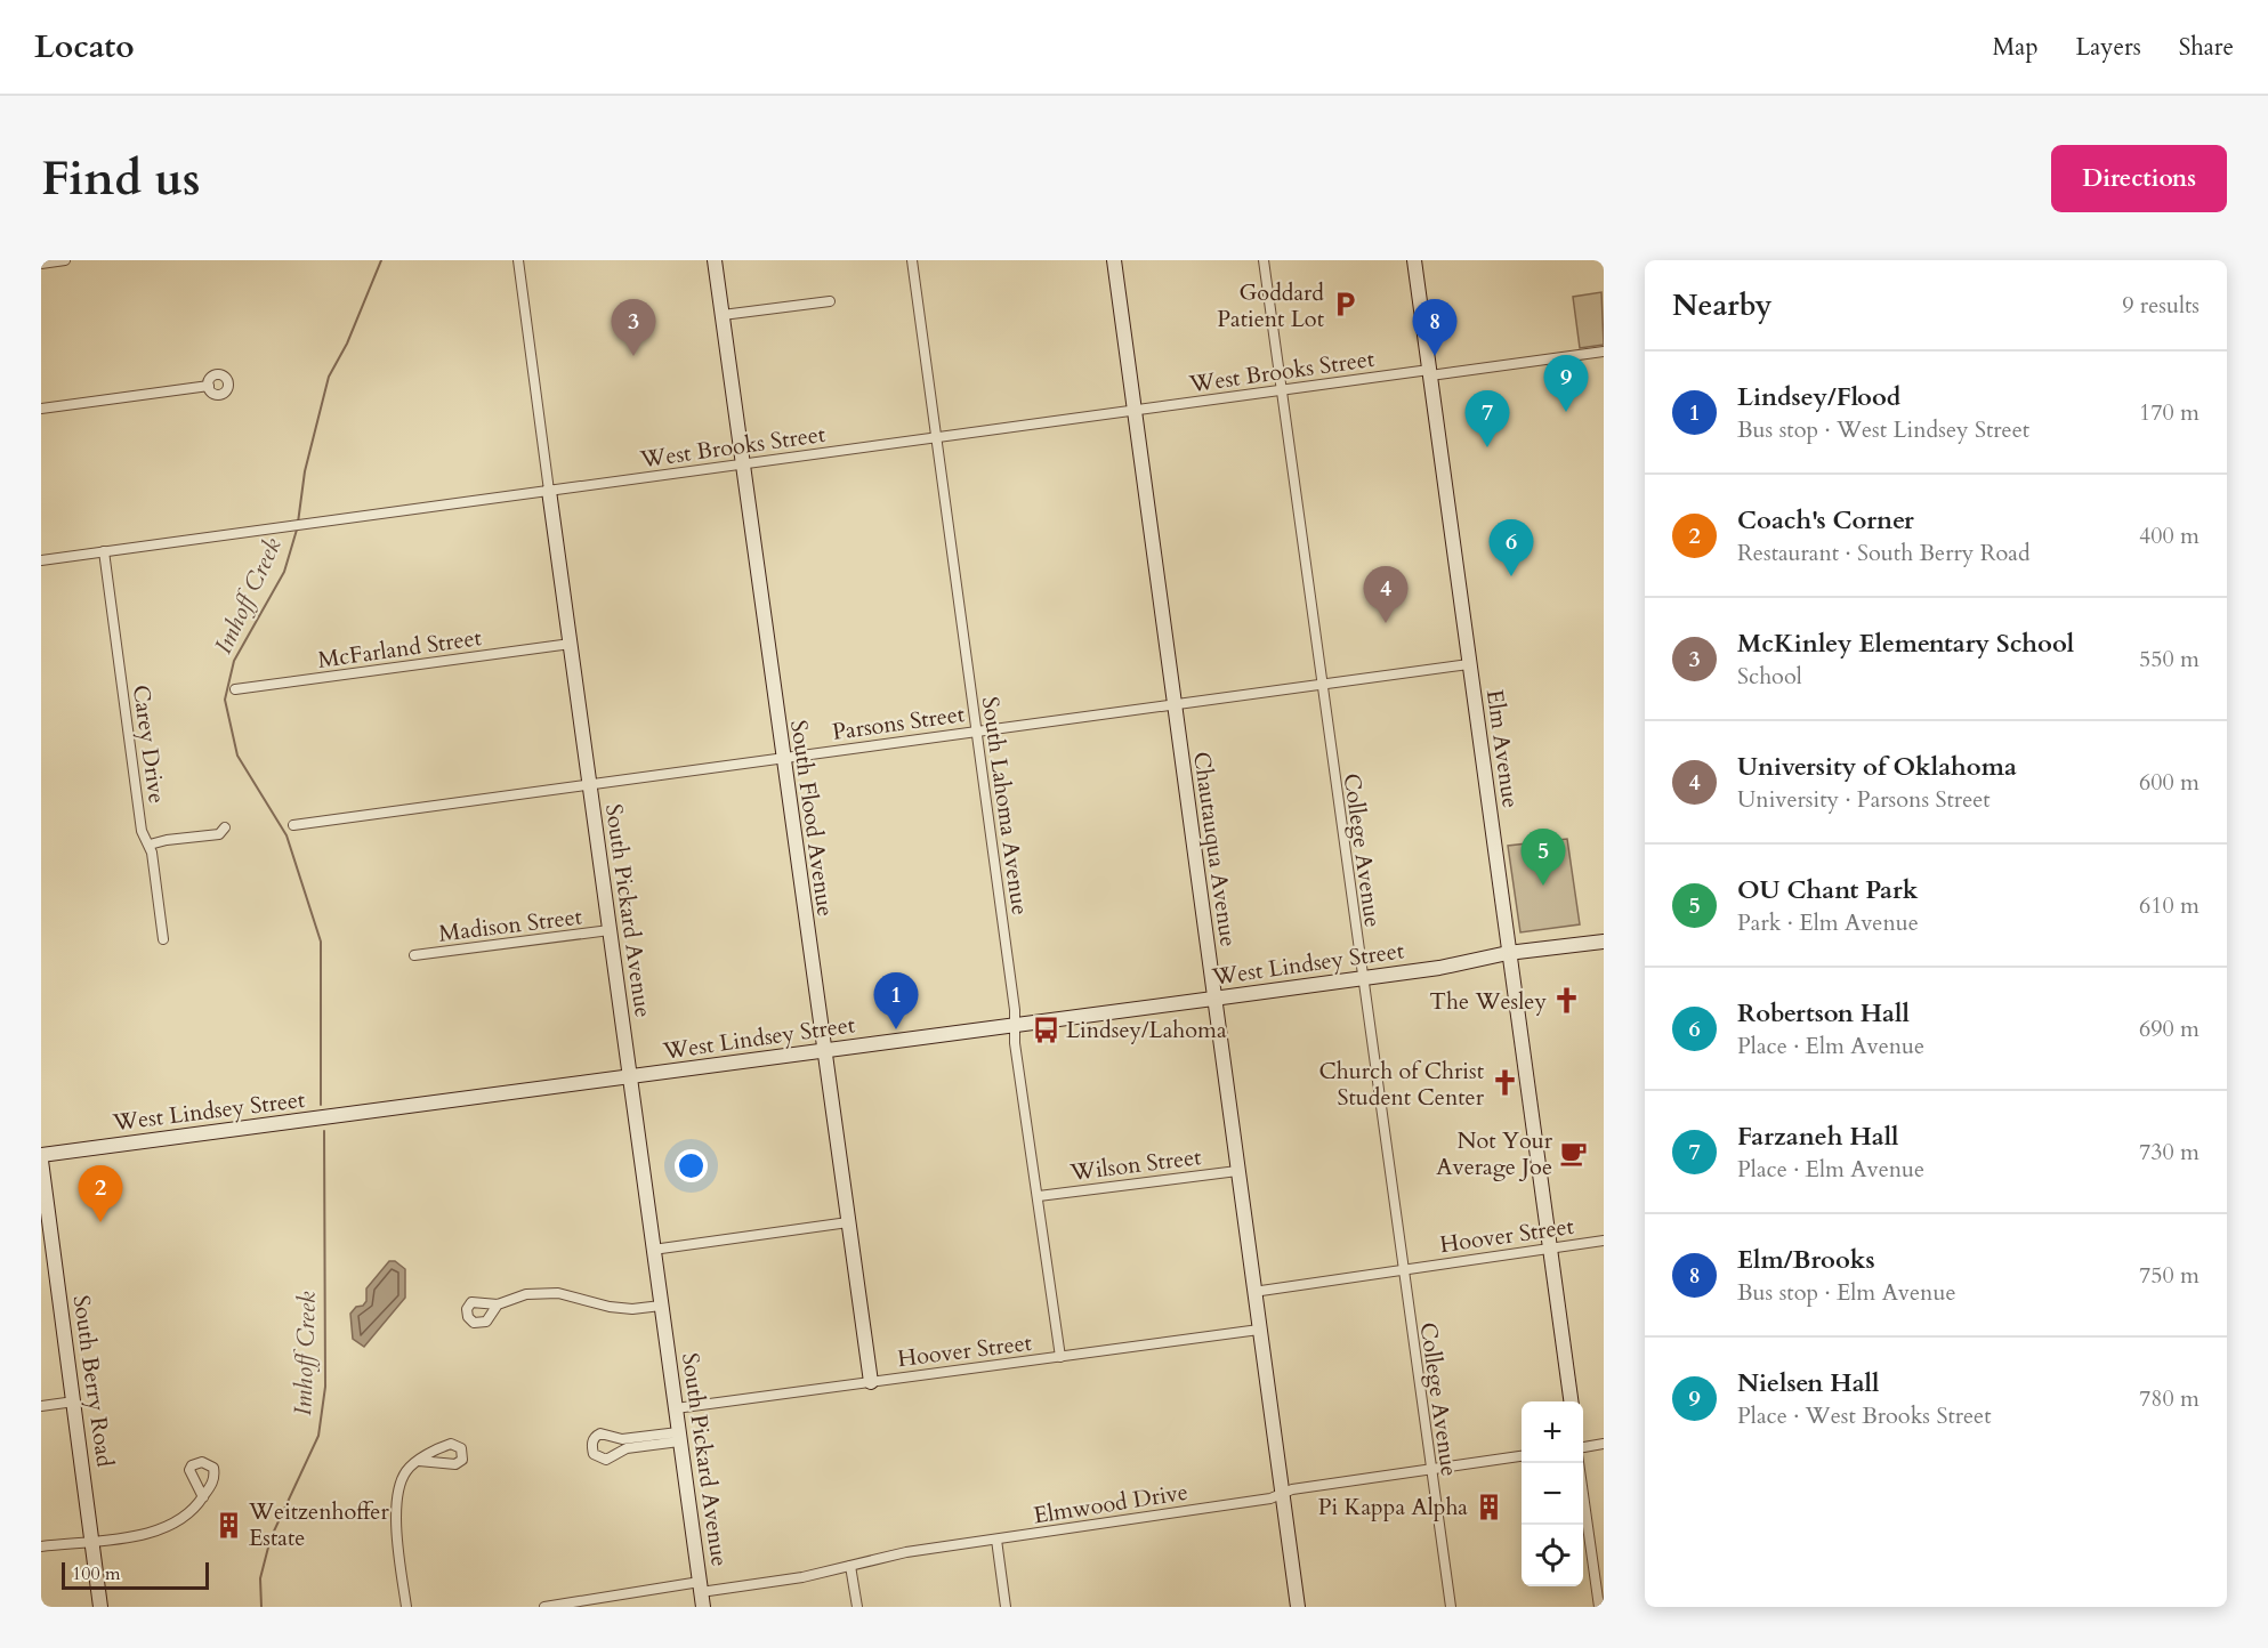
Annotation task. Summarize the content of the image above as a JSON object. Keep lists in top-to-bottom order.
{
  "streets": {
    "street": [
      "West Brooks Street",
      "McFarland Street",
      "Parsons Street",
      "Carey Drive",
      "Elm Avenue",
      "South Lahoma Avenue",
      "South Flood Avenue",
      "Chautauqua Avenue",
      "College Avenue",
      "South Pickard Avenue",
      "Madison Street",
      "West Lindsey Street",
      "Wilson Street",
      "Hoover Street",
      "South Berry Road",
      "Elmwood Drive"
    ]
  },
  "crossings": [
    ["West Brooks Street", "Carey Drive"],
    ["West Brooks Street", "Elm Avenue"],
    ["West Brooks Street", "South Lahoma Avenue"],
    ["West Brooks Street", "South Flood Avenue"],
    ["West Brooks Street", "Chautauqua Avenue"],
    ["West Brooks Street", "College Avenue"],
    ["West Brooks Street", "South Pickard Avenue"],
    ["McFarland Street", "South Pickard Avenue"],
    ["Parsons Street", "Elm Avenue"],
    ["Parsons Street", "South Lahoma Avenue"],
    ["Parsons Street", "South Flood Avenue"],
    ["Parsons Street", "Chautauqua Avenue"],
    ["Parsons Street", "College Avenue"],
    ["Parsons Street", "South Pickard Avenue"],
    ["Elm Avenue", "West Lindsey Street"],
    ["Elm Avenue", "Hoover Street"],
    ["South Lahoma Avenue", "West Lindsey Street"],
    ["South Lahoma Avenue", "Wilson Street"],
    ["South Lahoma Avenue", "Hoover Street"],
    ["South Flood Avenue", "West Lindsey Street"],
    ["South Flood Avenue", "Hoover Street"],
    ["Chautauqua Avenue", "West Lindsey Street"],
    ["Chautauqua Avenue", "Wilson Street"],
    ["Chautauqua Avenue", "Hoover Street"],
    ["Chautauqua Avenue", "Elmwood Drive"],
    ["College Avenue", "West Lindsey Street"],
    ["College Avenue", "Hoover Street"],
    ["College Avenue", "Elmwood Drive"],
    ["South Pickard Avenue", "Madison Street"],
    ["South Pickard Avenue", "West Lindsey Street"],
    ["South Pickard Avenue", "Hoover Street"],
    ["South Pickard Avenue", "Elmwood Drive"]
  ],
  "water": ["Imhoff Creek"],
  "places": {
    "parking": ["Goddard Patient Lot"],
    "church": ["The Wesley", "Church of Christ Student Center"],
    "bus stop": ["Lindsey/Lahoma"],
    "cafe": ["Not Your Average Joe"],
    "building": ["Pi Kappa Alpha", "Weitzenhoffer Estate"]
  },
  "scale_bar": "100 m",
  "page": {
    "header": "Locato",
    "nav": ["Map", "Layers", "Share"],
    "buttons": "Directions",
    "title": "Find us",
    "heading": ["Nearby", "9 results"],
    "pins": [
      "3",
      "8",
      "9",
      "7",
      "6",
      "4",
      "5",
      "1",
      "2"
    ],
    "list": [
      {
        "mark": "1",
        "name": "Lindsey/Flood",
        "note": "Bus stop · West Lindsey Street",
        "value": "170 m"
      },
      {
        "mark": "2",
        "name": "Coach's Corner",
        "note": "Restaurant · South Berry Road",
        "value": "400 m"
      },
      {
        "mark": "3",
        "name": "McKinley Elementary School",
        "note": "School",
        "value": "550 m"
      },
      {
        "mark": "4",
        "name": "University of Oklahoma",
        "note": "University · Parsons Street",
        "value": "600 m"
      },
      {
        "mark": "5",
        "name": "OU Chant Park",
        "note": "Park · Elm Avenue",
        "value": "610 m"
      },
      {
        "mark": "6",
        "name": "Robertson Hall",
        "note": "Place · Elm Avenue",
        "value": "690 m"
      },
      {
        "mark": "7",
        "name": "Farzaneh Hall",
        "note": "Place · Elm Avenue",
        "value": "730 m"
      },
      {
        "mark": "8",
        "name": "Elm/Brooks",
        "note": "Bus stop · Elm Avenue",
        "value": "750 m"
      },
      {
        "mark": "9",
        "name": "Nielsen Hall",
        "note": "Place · West Brooks Street",
        "value": "780 m"
      }
    ],
    "map_buttons": ["+", "−"],
    "scale": "100 m"
  }
}
